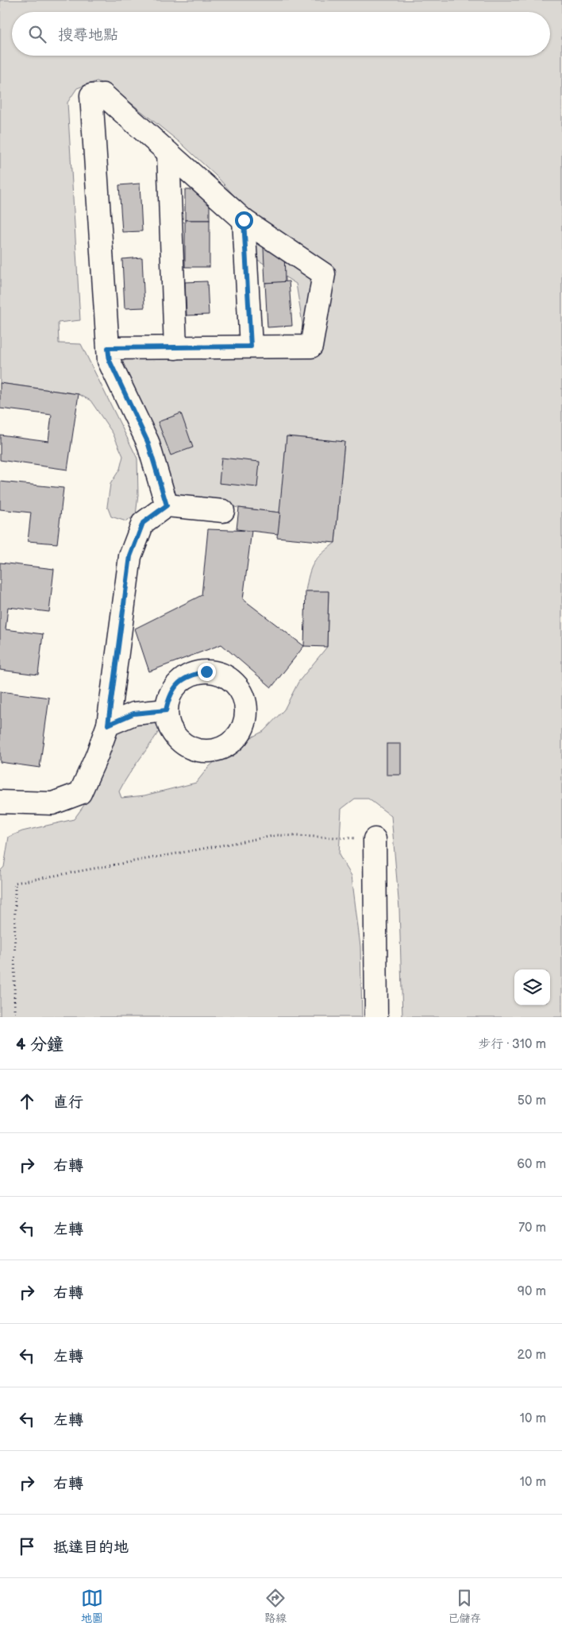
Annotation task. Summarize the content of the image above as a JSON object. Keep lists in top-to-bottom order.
{
  "page": {
    "search": "搜尋地點",
    "heading": ["4 分鐘", "步行 · 310 m"],
    "list": [
      ["直行", "50 m"],
      ["右轉", "60 m"],
      ["左轉", "70 m"],
      ["右轉", "90 m"],
      ["左轉", "20 m"],
      ["左轉", "10 m"],
      ["右轉", "10 m"],
      "抵達目的地"
    ],
    "nav": ["地圖", "路線", "已儲存"]
  }
}
